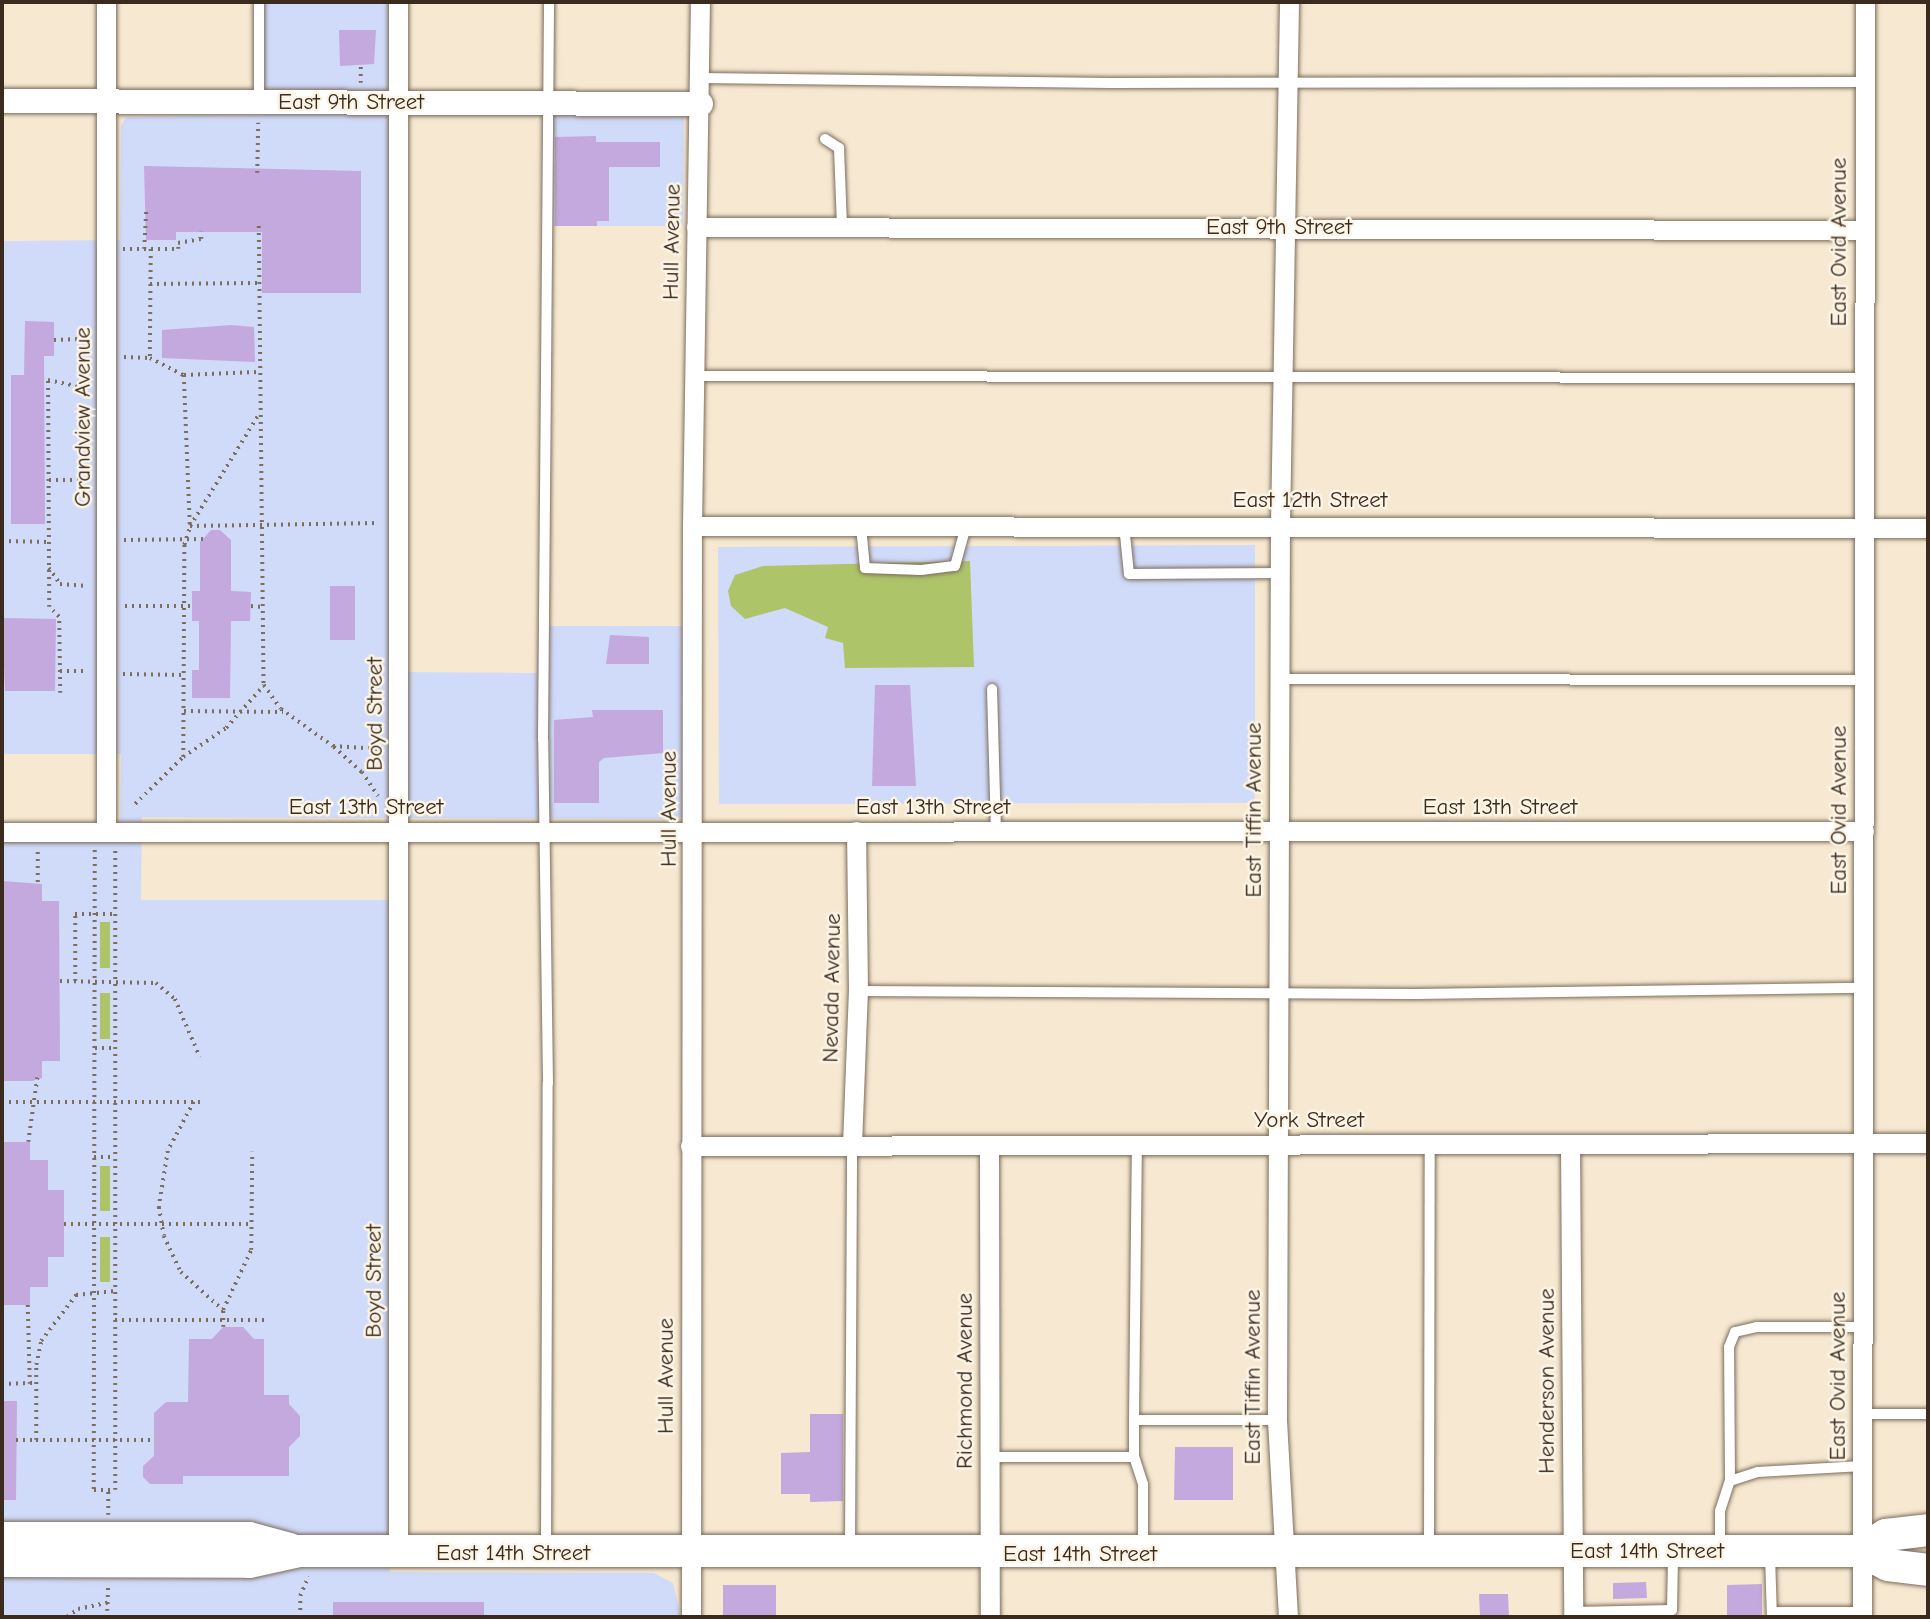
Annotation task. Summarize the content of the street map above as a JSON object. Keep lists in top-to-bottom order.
{
  "streets": {
    "main road": ["East 14th Street"],
    "street": [
      "East 9th Street",
      "Hull Avenue",
      "East Ovid Avenue",
      "Grandview Avenue",
      "East 12th Street",
      "Boyd Street",
      "East 13th Street",
      "East Tiffin Avenue",
      "Nevada Avenue",
      "York Street",
      "Richmond Avenue",
      "Henderson Avenue"
    ]
  },
  "crossings": [
    ["East 9th Street", "Hull Avenue"],
    ["East 9th Street", "East Ovid Avenue"],
    ["East 9th Street", "Grandview Avenue"],
    ["East 9th Street", "Boyd Street"],
    ["East 9th Street", "East Tiffin Avenue"],
    ["Hull Avenue", "East 12th Street"],
    ["Hull Avenue", "East 13th Street"],
    ["Hull Avenue", "York Street"],
    ["Hull Avenue", "East 14th Street"],
    ["East Ovid Avenue", "East 12th Street"],
    ["East Ovid Avenue", "East 13th Street"],
    ["East Ovid Avenue", "York Street"],
    ["East Ovid Avenue", "East 14th Street"],
    ["Grandview Avenue", "East 13th Street"],
    ["East 12th Street", "East Tiffin Avenue"],
    ["Boyd Street", "East 13th Street"],
    ["Boyd Street", "East 14th Street"],
    ["East 13th Street", "East Tiffin Avenue"],
    ["East 13th Street", "Nevada Avenue"],
    ["East Tiffin Avenue", "York Street"],
    ["East Tiffin Avenue", "East 14th Street"],
    ["Nevada Avenue", "York Street"],
    ["York Street", "Richmond Avenue"],
    ["York Street", "Henderson Avenue"],
    ["Richmond Avenue", "East 14th Street"],
    ["Henderson Avenue", "East 14th Street"]
  ]
}
